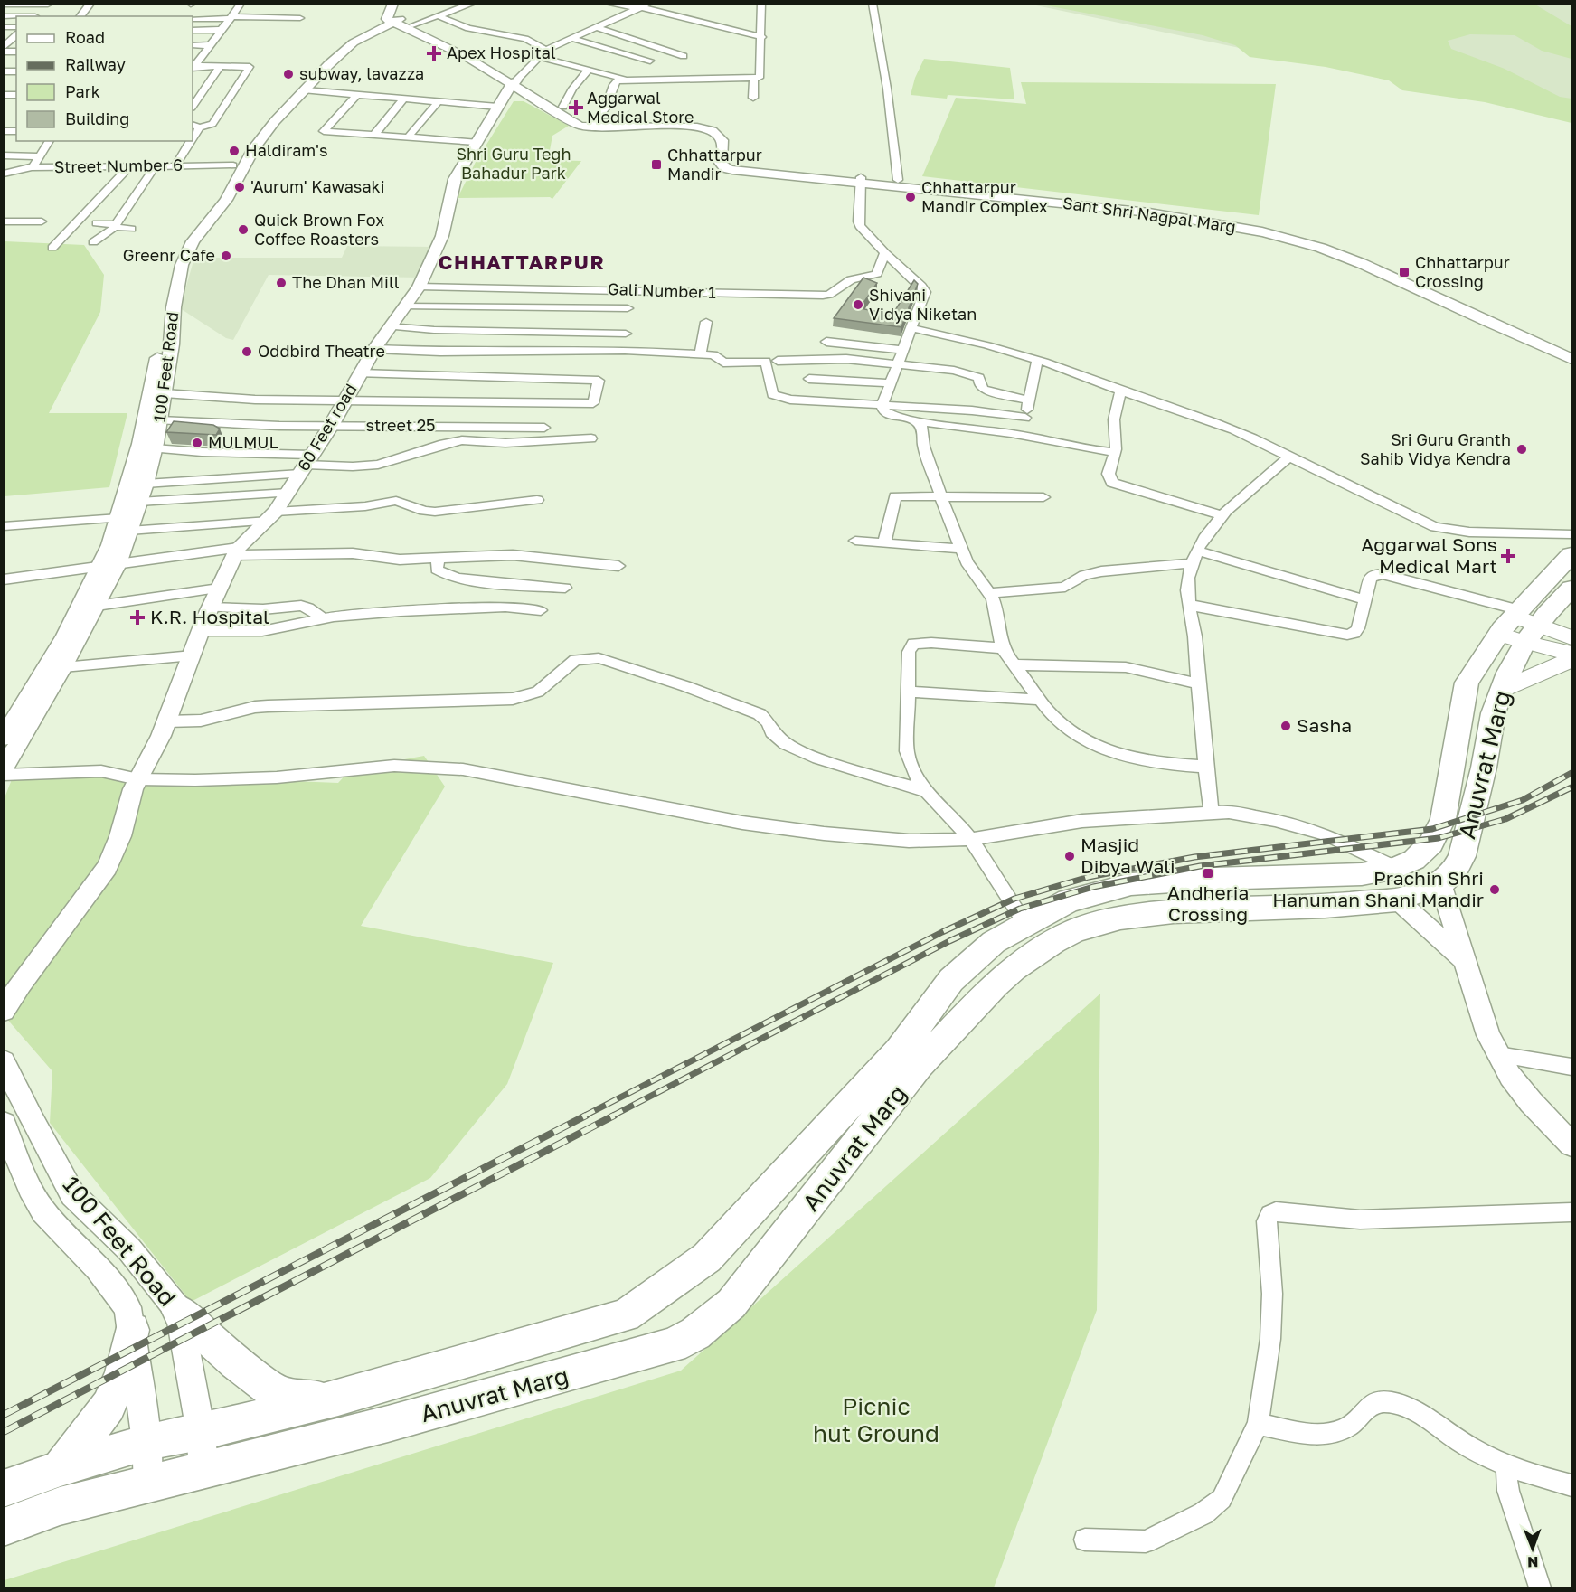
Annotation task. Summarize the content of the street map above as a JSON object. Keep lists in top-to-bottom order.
{
  "streets": {
    "highway": ["Anuvrat Marg"],
    "street": [
      "Street Number 6",
      "Sant Shri Nagpal Marg",
      "Gali Number 1",
      "100 Feet Road",
      "street 25",
      "60 Feet road"
    ]
  },
  "crossings": [
    ["Street Number 6", "100 Feet Road"],
    ["Sant Shri Nagpal Marg", "100 Feet Road"],
    ["Sant Shri Nagpal Marg", "60 Feet road"],
    ["Gali Number 1", "60 Feet road"],
    ["100 Feet Road", "street 25"],
    ["100 Feet Road", "Anuvrat Marg"],
    ["street 25", "60 Feet road"]
  ],
  "districts": ["CHHATTARPUR"],
  "parks": ["Shri Guru Tegh Bahadur Park", "Picnic hut Ground"],
  "places": {
    "health": [
      "Apex Hospital",
      "Aggarwal Medical Store",
      "Aggarwal Sons Medical Mart",
      "K.R. Hospital"
    ],
    "other": [
      "subway, lavazza",
      "Haldiram's",
      "'Aurum' Kawasaki",
      "Chhattarpur Mandir Complex",
      "Quick Brown Fox Coffee Roasters",
      "Greenr Cafe",
      "The Dhan Mill",
      "Shivani Vidya Niketan",
      "Oddbird Theatre",
      "MULMUL",
      "Sri Guru Granth Sahib Vidya Kendra",
      "Sasha",
      "Masjid Dibya Wali",
      "Prachin Shri Hanuman Shani Mandir"
    ],
    "transit": ["Chhattarpur Mandir", "Chhattarpur Crossing", "Andheria Crossing"]
  },
  "legend": [
    "Road",
    "Railway",
    "Park",
    "Building"
  ],
  "north": "bottom"
}
